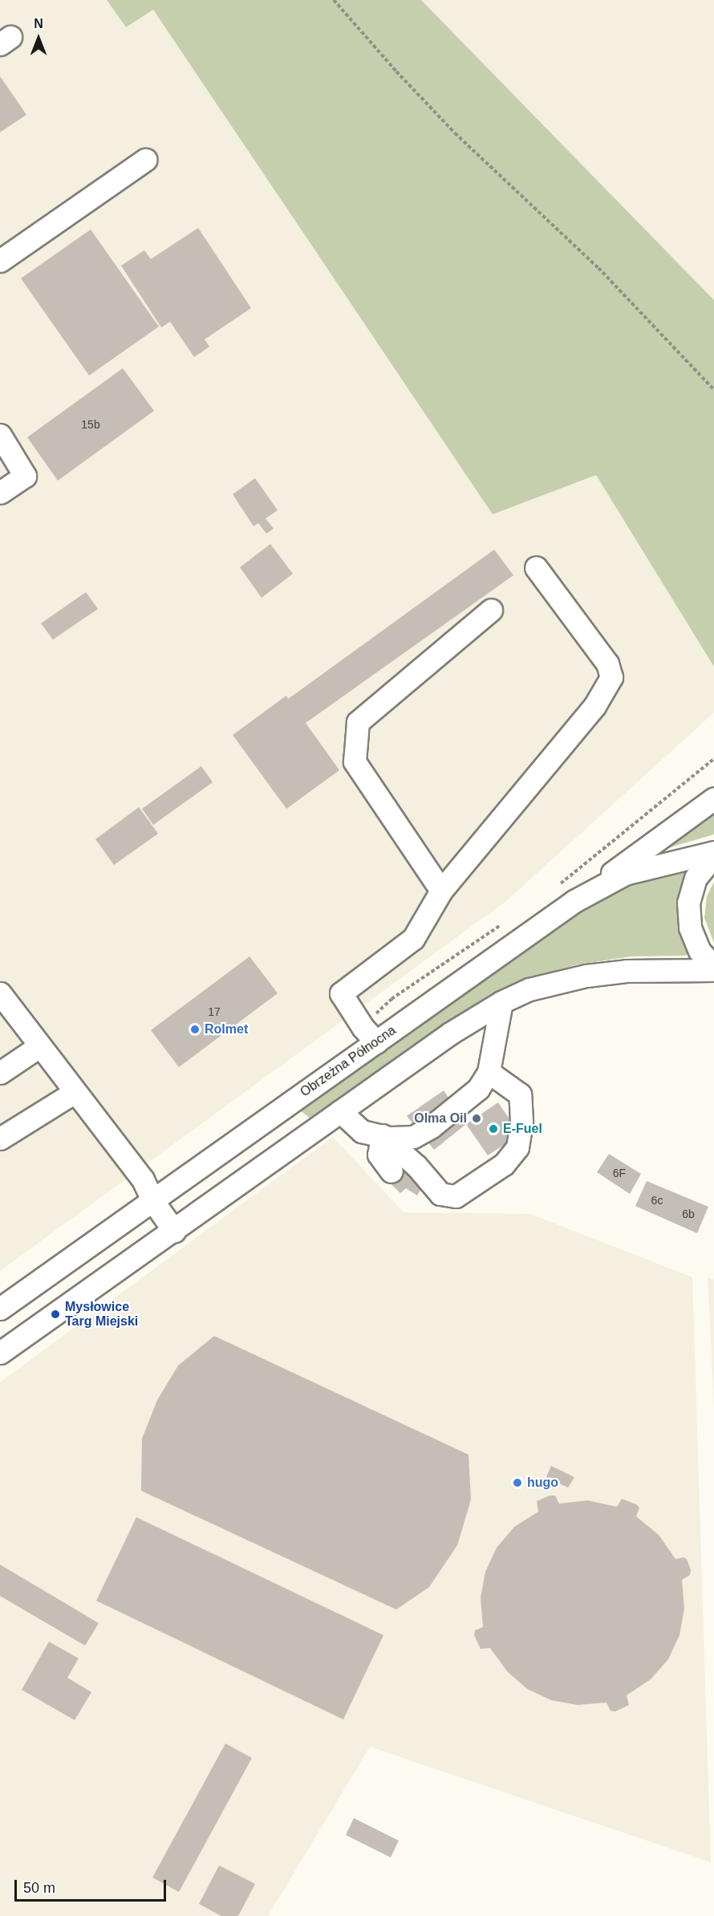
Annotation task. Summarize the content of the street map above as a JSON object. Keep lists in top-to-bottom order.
{
  "streets": {
    "street": ["Obrzeżna Północna"]
  },
  "places": [
    "Rolmet",
    "Olma Oil",
    "E-Fuel",
    "Mysłowice Targ Miejski",
    "hugo"
  ],
  "house_numbers": [
    "15b",
    "17",
    "6F",
    "6c",
    "6b"
  ],
  "scale_bar": "50 m",
  "north": "top"
}
